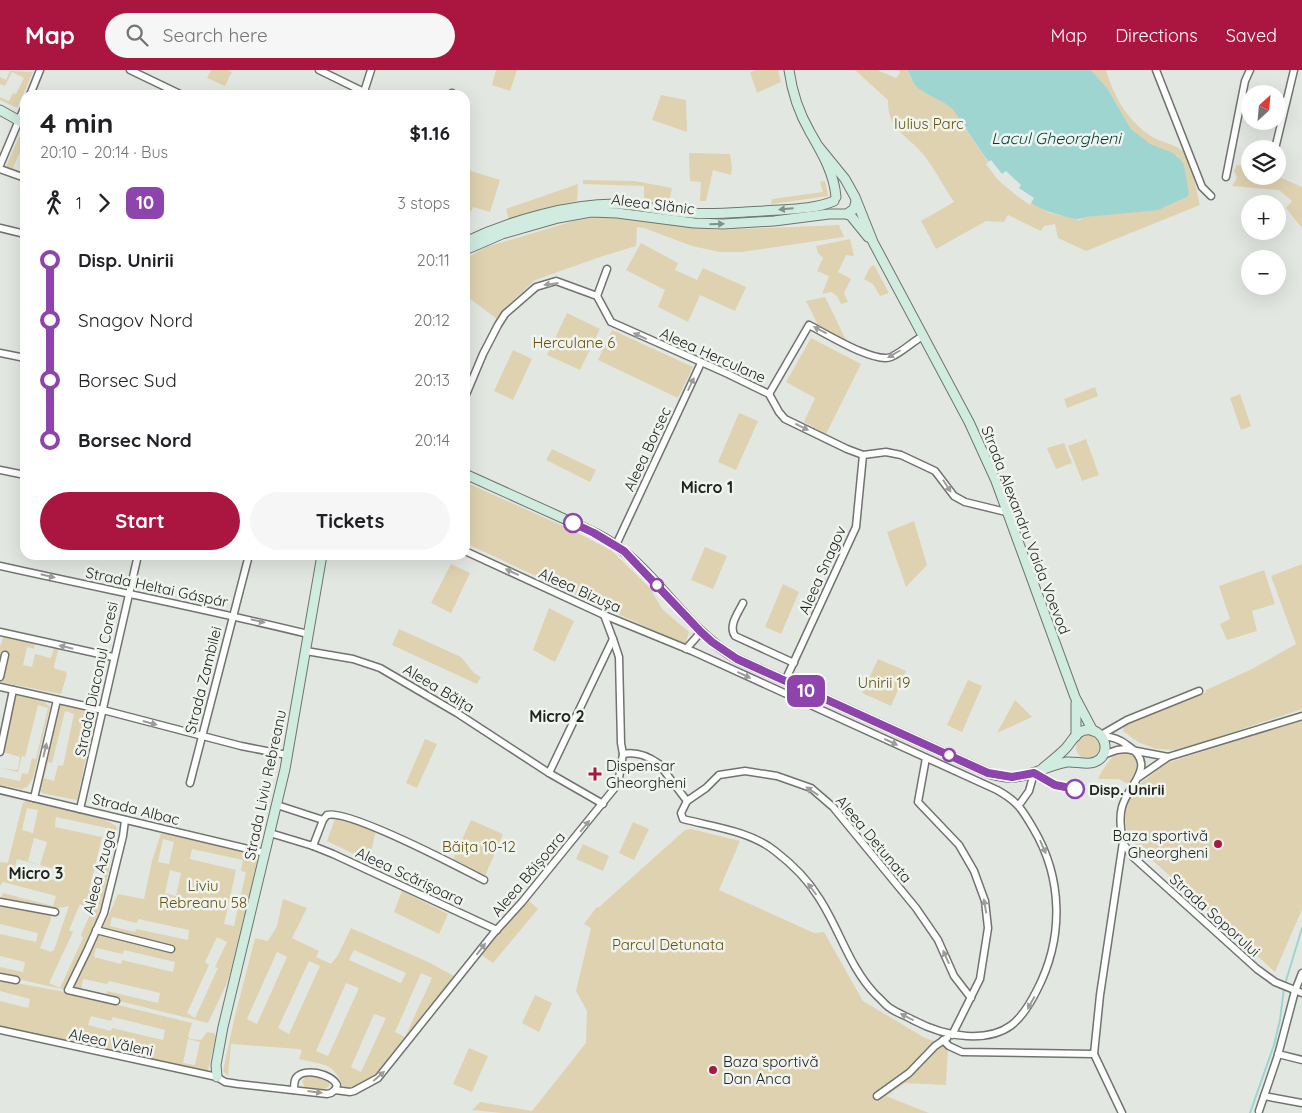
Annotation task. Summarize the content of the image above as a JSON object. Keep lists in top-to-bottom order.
{
  "streets": {
    "main road": ["Aleea Slănic", "Strada Alexandru Vaida Voevod", "Strada Liviu Rebreanu"],
    "street": [
      "Aleea Herculane",
      "Aleea Borsec",
      "Aleea Snagov",
      "Strada Heltai Gáspár",
      "Aleea Bizușa",
      "Strada Diaconul Coresi",
      "Strada Zambilei",
      "Aleea Băița",
      "Strada Albac",
      "Aleea Detunata",
      "Aleea Azuga",
      "Aleea Băișoara",
      "Aleea Scărișoara",
      "Strada Soporului",
      "Aleea Văleni"
    ]
  },
  "crossings": [
    ["Aleea Slănic", "Strada Alexandru Vaida Voevod"],
    ["Aleea Herculane", "Aleea Borsec"],
    ["Aleea Herculane", "Aleea Snagov"],
    ["Strada Heltai Gáspár", "Strada Diaconul Coresi"],
    ["Strada Heltai Gáspár", "Strada Zambilei"],
    ["Strada Heltai Gáspár", "Strada Liviu Rebreanu"],
    ["Aleea Bizușa", "Aleea Detunata"],
    ["Aleea Bizușa", "Aleea Băișoara"],
    ["Strada Diaconul Coresi", "Strada Albac"],
    ["Aleea Băița", "Strada Liviu Rebreanu"],
    ["Aleea Băița", "Aleea Băișoara"],
    ["Strada Liviu Rebreanu", "Strada Albac"],
    ["Strada Liviu Rebreanu", "Aleea Băișoara"],
    ["Strada Liviu Rebreanu", "Aleea Scărișoara"],
    ["Strada Liviu Rebreanu", "Aleea Văleni"],
    ["Strada Albac", "Aleea Azuga"],
    ["Aleea Băișoara", "Aleea Scărișoara"],
    ["Aleea Băișoara", "Aleea Văleni"]
  ],
  "one_way": ["Aleea Borsec", "Strada Heltai Gáspár", "Aleea Băișoara"],
  "districts": ["Micro 1", "Micro 2", "Micro 3"],
  "water": ["Lacul Gheorgheni"],
  "parks": [
    "Iulius Parc",
    "Herculane 6",
    "Unirii 19",
    "Băița 10-12",
    "Liviu Rebreanu 58",
    "Parcul Detunata"
  ],
  "places": {
    "health": ["Dispensar Gheorgheni"],
    "other": ["Disp. Unirii", "Baza sportivă Gheorgheni", "Baza sportivă Dan Anca"]
  },
  "lines": ["bus line 10"],
  "north": "top right",
  "page": {
    "header": "Map",
    "search": "Search here",
    "nav": ["Map", "Directions", "Saved"],
    "on_map": "10",
    "map_buttons": ["+", "−"],
    "heading": ["4 min", "20:10 – 20:14 · Bus", "$1.16"],
    "legs": ["1", "10", "3 stops"],
    "list": [
      {
        "name": "Disp. Unirii",
        "value": "20:11"
      },
      {
        "name": "Snagov Nord",
        "value": "20:12"
      },
      {
        "name": "Borsec Sud",
        "value": "20:13"
      },
      {
        "name": "Borsec Nord",
        "value": "20:14"
      }
    ],
    "buttons": ["Start", "Tickets"]
  }
}
